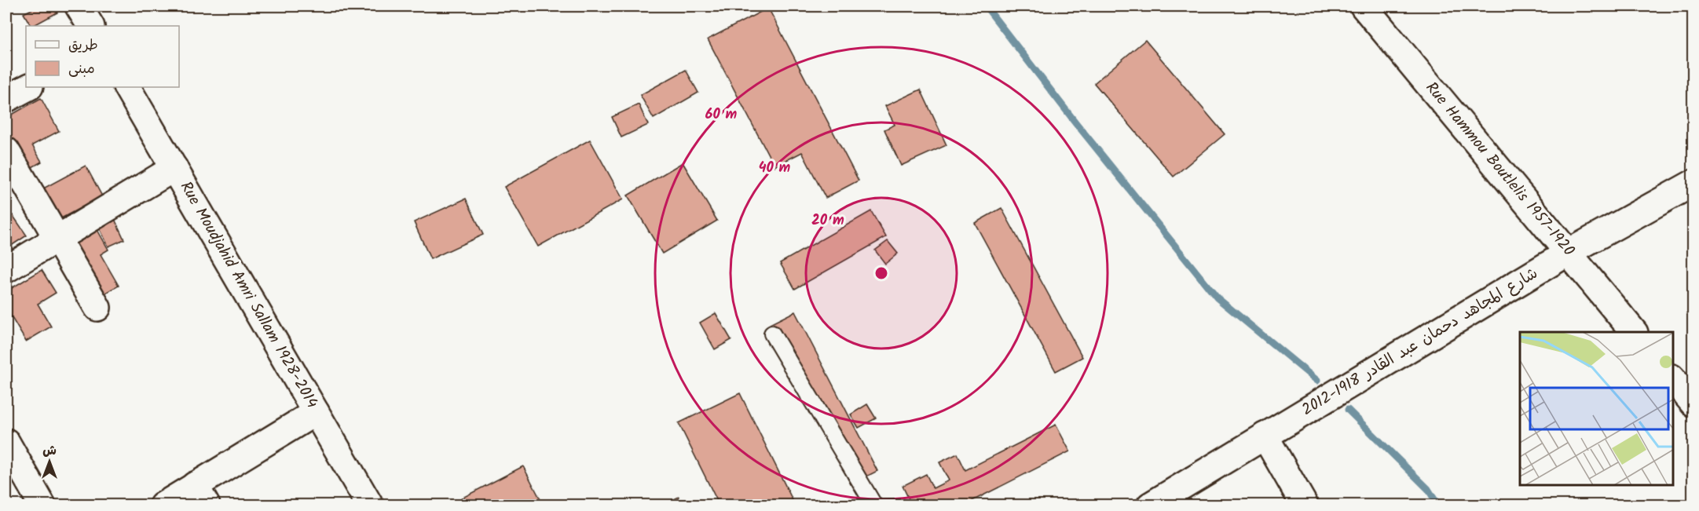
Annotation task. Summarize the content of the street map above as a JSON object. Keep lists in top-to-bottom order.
{
  "streets": {
    "street": ["Rue Hammou Boutlelis 1957-1920", "Rue Moudjahid Amri Sallam 1928-2014", "شارع المجاهد دحمان عبد القادر 1918-2012"]
  },
  "crossings": [
    ["Rue Hammou Boutlelis 1957-1920", "شارع المجاهد دحمان عبد القادر 1918-2012"]
  ],
  "legend": ["طريق", "مبنى"],
  "north": "top",
  "rings": ["60 m", "40 m", "20 m"]
}
